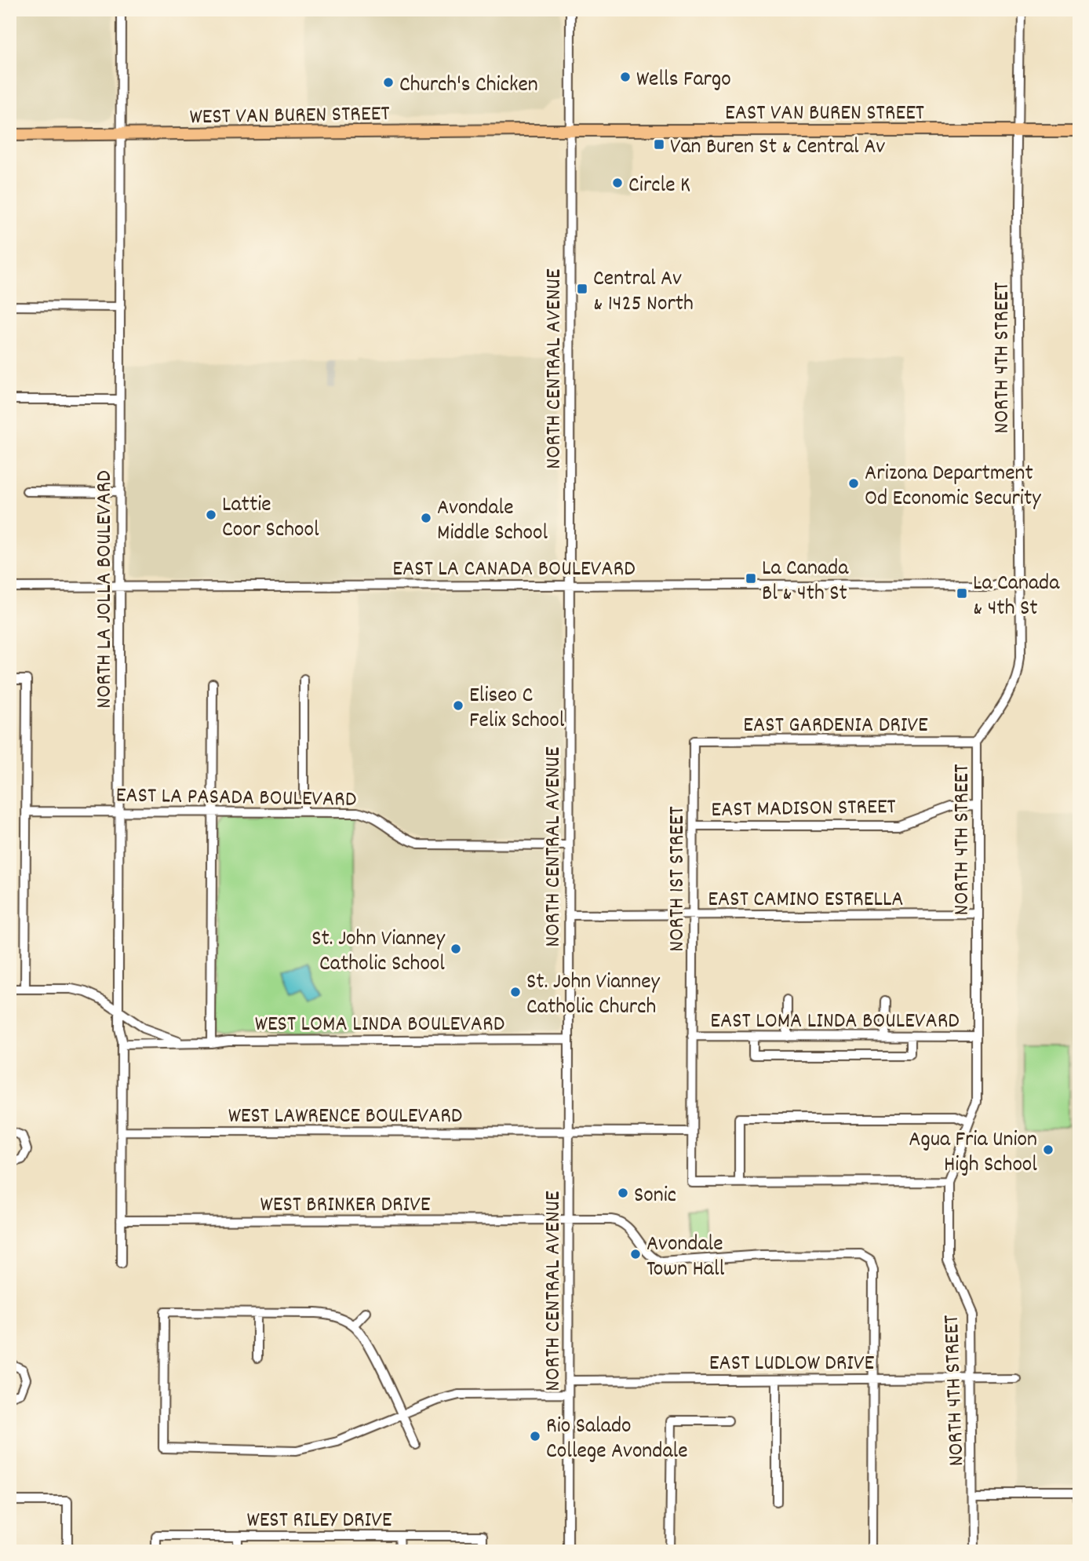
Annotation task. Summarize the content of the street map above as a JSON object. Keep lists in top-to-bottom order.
{
  "streets": {
    "main road": ["EAST VAN BUREN STREET", "WEST VAN BUREN STREET"],
    "street": [
      "NORTH 4TH STREET",
      "NORTH CENTRAL AVENUE",
      "EAST LA CANADA BOULEVARD",
      "NORTH LA JOLLA BOULEVARD",
      "EAST GARDENIA DRIVE",
      "EAST LA PASADA BOULEVARD",
      "EAST MADISON STREET",
      "NORTH 1ST STREET",
      "EAST CAMINO ESTRELLA",
      "EAST LOMA LINDA BOULEVARD",
      "WEST LOMA LINDA BOULEVARD",
      "WEST LAWRENCE BOULEVARD",
      "WEST BRINKER DRIVE",
      "EAST LUDLOW DRIVE",
      "WEST RILEY DRIVE"
    ]
  },
  "crossings": [
    ["EAST VAN BUREN STREET", "WEST VAN BUREN STREET"],
    ["EAST VAN BUREN STREET", "NORTH 4TH STREET"],
    ["EAST VAN BUREN STREET", "NORTH CENTRAL AVENUE"],
    ["WEST VAN BUREN STREET", "NORTH CENTRAL AVENUE"],
    ["WEST VAN BUREN STREET", "NORTH LA JOLLA BOULEVARD"],
    ["NORTH 4TH STREET", "EAST LA CANADA BOULEVARD"],
    ["NORTH 4TH STREET", "EAST GARDENIA DRIVE"],
    ["NORTH 4TH STREET", "EAST MADISON STREET"],
    ["NORTH 4TH STREET", "EAST CAMINO ESTRELLA"],
    ["NORTH 4TH STREET", "EAST LOMA LINDA BOULEVARD"],
    ["NORTH 4TH STREET", "EAST LUDLOW DRIVE"],
    ["NORTH CENTRAL AVENUE", "EAST LA CANADA BOULEVARD"],
    ["NORTH CENTRAL AVENUE", "EAST LA PASADA BOULEVARD"],
    ["NORTH CENTRAL AVENUE", "EAST CAMINO ESTRELLA"],
    ["NORTH CENTRAL AVENUE", "WEST LOMA LINDA BOULEVARD"],
    ["NORTH CENTRAL AVENUE", "WEST LAWRENCE BOULEVARD"],
    ["NORTH CENTRAL AVENUE", "WEST BRINKER DRIVE"],
    ["NORTH CENTRAL AVENUE", "EAST LUDLOW DRIVE"],
    ["EAST LA CANADA BOULEVARD", "NORTH LA JOLLA BOULEVARD"],
    ["NORTH LA JOLLA BOULEVARD", "EAST LA PASADA BOULEVARD"],
    ["NORTH LA JOLLA BOULEVARD", "WEST LOMA LINDA BOULEVARD"],
    ["NORTH LA JOLLA BOULEVARD", "WEST LAWRENCE BOULEVARD"],
    ["NORTH LA JOLLA BOULEVARD", "WEST BRINKER DRIVE"],
    ["EAST GARDENIA DRIVE", "NORTH 1ST STREET"],
    ["EAST MADISON STREET", "NORTH 1ST STREET"],
    ["NORTH 1ST STREET", "EAST CAMINO ESTRELLA"],
    ["NORTH 1ST STREET", "EAST LOMA LINDA BOULEVARD"],
    ["NORTH 1ST STREET", "WEST LAWRENCE BOULEVARD"],
    ["WEST BRINKER DRIVE", "EAST LUDLOW DRIVE"]
  ],
  "places": {
    "other": [
      "Wells Fargo",
      "Church's Chicken",
      "Circle K",
      "Arizona Department Od Economic Security",
      "Lattie Coor School",
      "Avondale Middle School",
      "Eliseo C Felix School",
      "St. John Vianney Catholic School",
      "St. John Vianney Catholic Church",
      "Agua Fria Union High School",
      "Sonic",
      "Avondale Town Hall",
      "Rio Salado College Avondale"
    ],
    "transit": [
      "Van Buren St & Central Av",
      "Central Av & 1425 North",
      "La Canada Bl & 4th St",
      "La Canada & 4th St"
    ]
  }
}
